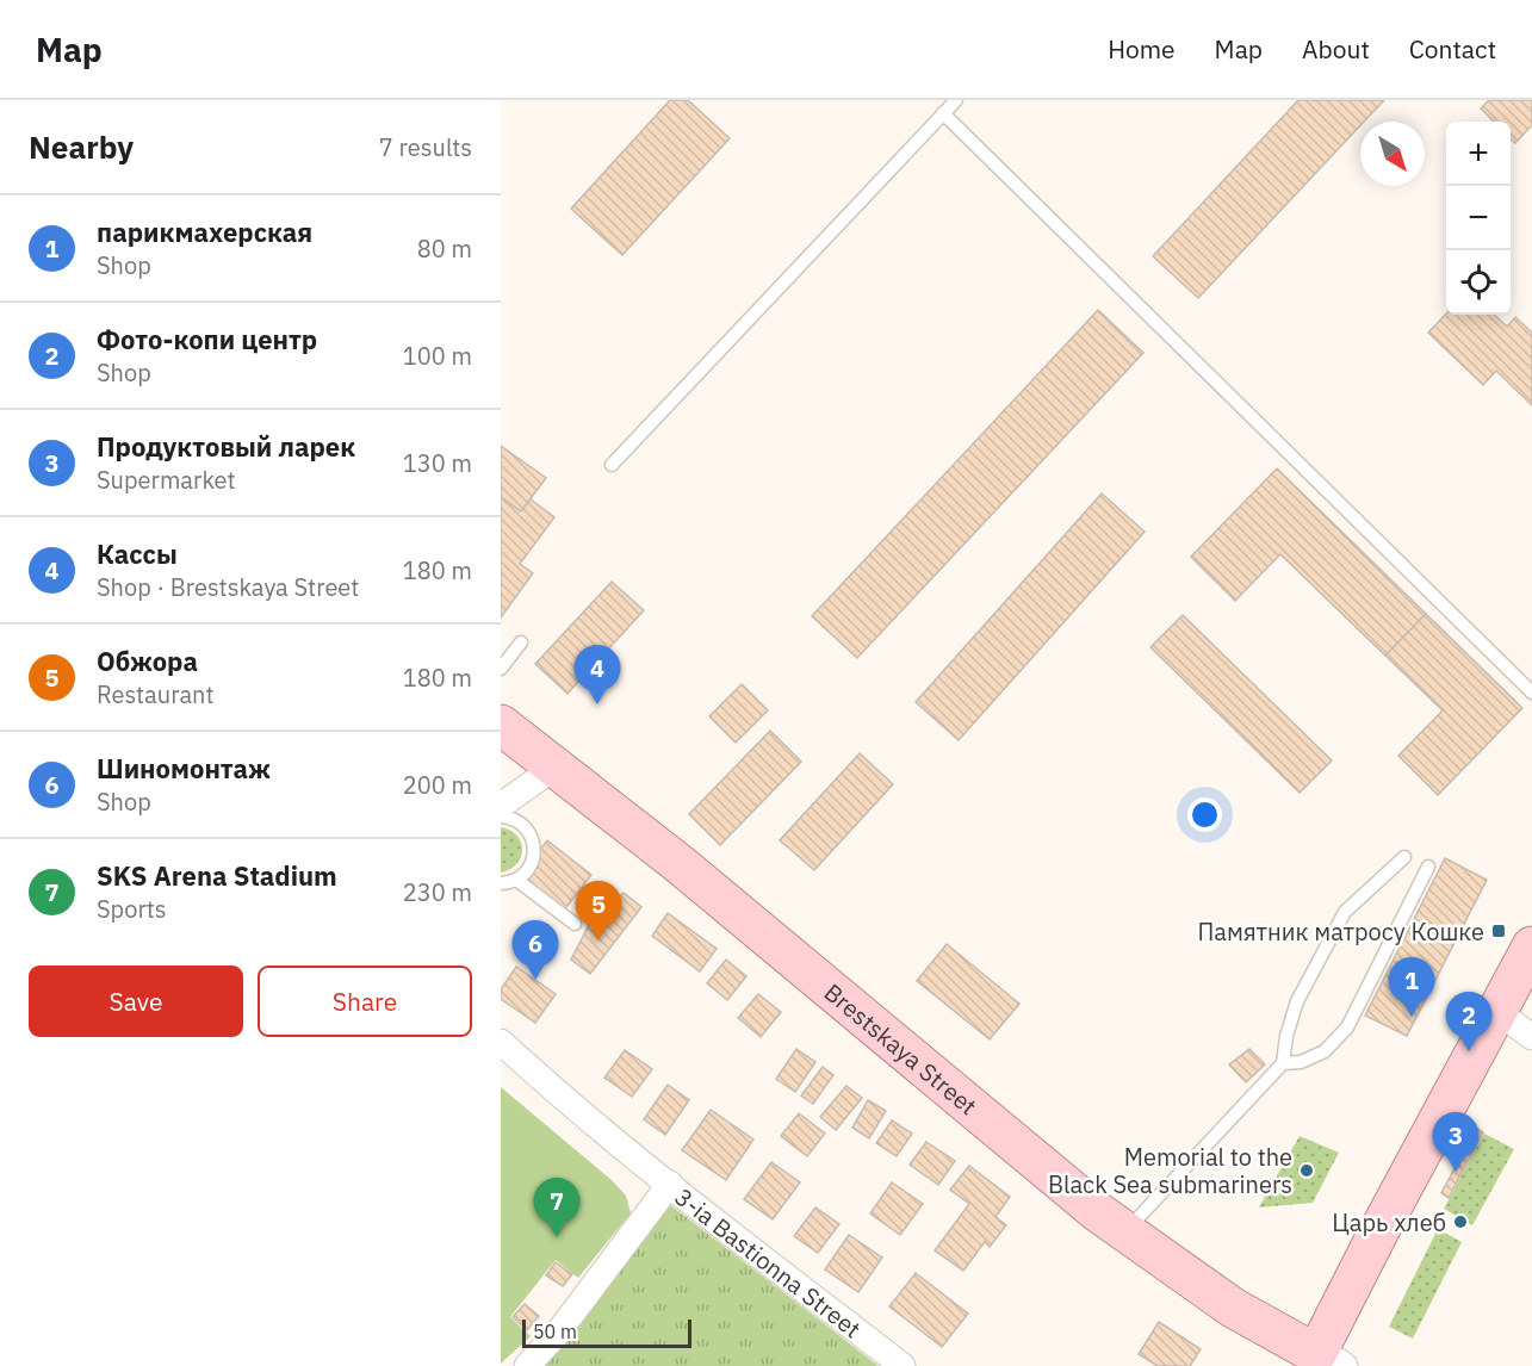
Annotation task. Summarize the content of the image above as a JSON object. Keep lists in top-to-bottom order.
{
  "streets": {
    "main road": ["Brestskaya Street"],
    "street": ["3-ia Bastionna Street"]
  },
  "places": {
    "transit": ["Памятник матросу Кошке"],
    "other": ["Memorial to the Black Sea submariners", "Царь хлеб"]
  },
  "scale_bar": "50 m",
  "north": "bottom right",
  "page": {
    "header": "Map",
    "nav": [
      "Home",
      "Map",
      "About",
      "Contact"
    ],
    "heading": ["Nearby", "7 results"],
    "map_buttons": ["+", "−"],
    "list": [
      {
        "mark": "1",
        "name": "парикмахерская",
        "note": "Shop",
        "value": "80 m"
      },
      {
        "mark": "2",
        "name": "Фото-копи центр",
        "note": "Shop",
        "value": "100 m"
      },
      {
        "mark": "3",
        "name": "Продуктовый ларек",
        "note": "Supermarket",
        "value": "130 m"
      },
      {
        "mark": "4",
        "name": "Кассы",
        "note": "Shop · Brestskaya Street",
        "value": "180 m"
      },
      {
        "mark": "5",
        "name": "Обжора",
        "note": "Restaurant",
        "value": "180 m"
      },
      {
        "mark": "6",
        "name": "Шиномонтаж",
        "note": "Shop",
        "value": "200 m"
      },
      {
        "mark": "7",
        "name": "SKS Arena Stadium",
        "note": "Sports",
        "value": "230 m"
      }
    ],
    "pins": [
      "4",
      "5",
      "6",
      "1",
      "2",
      "3",
      "7"
    ],
    "buttons": ["Save", "Share"],
    "scale": "50 m"
  }
}
